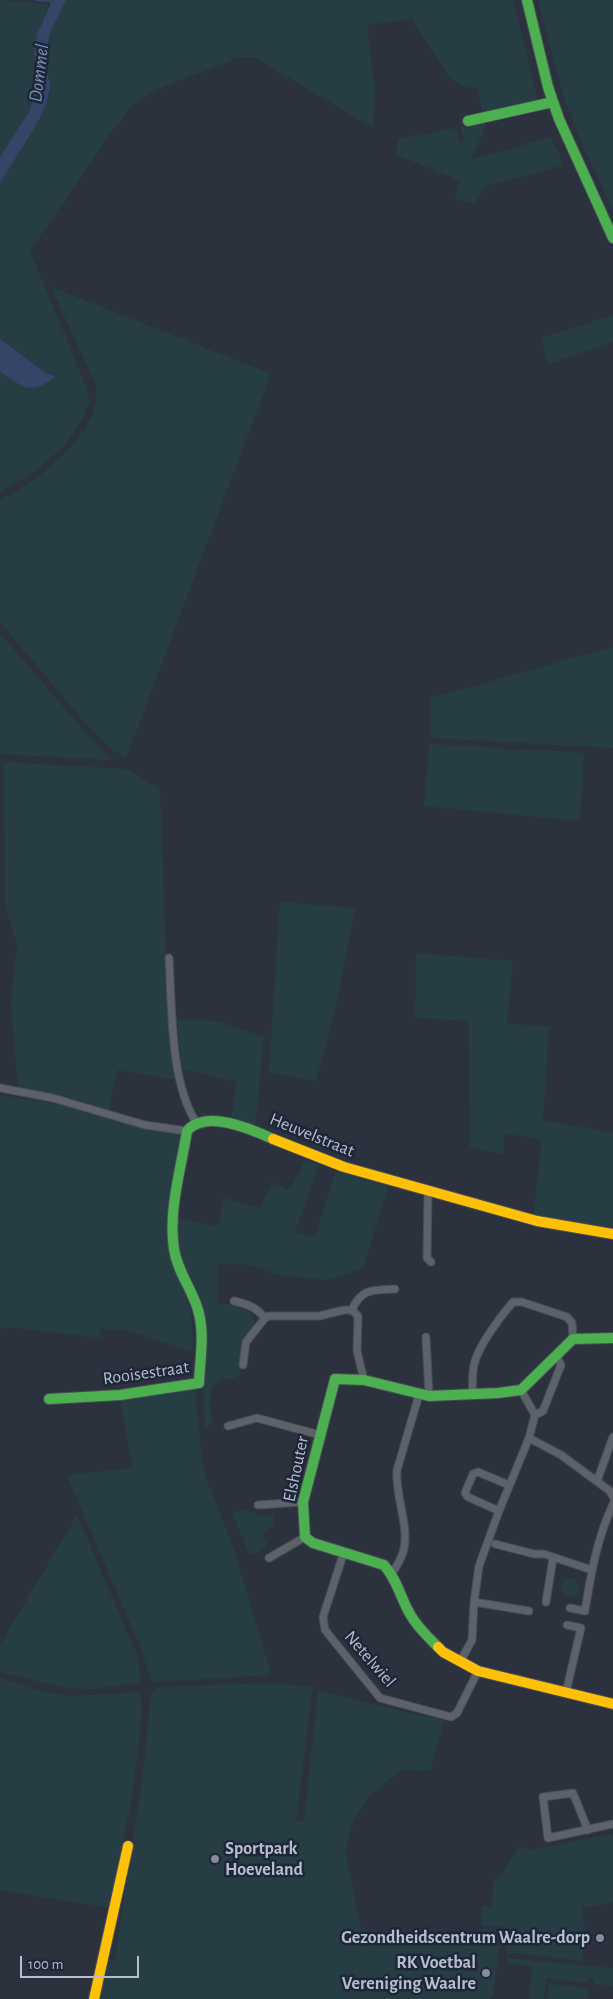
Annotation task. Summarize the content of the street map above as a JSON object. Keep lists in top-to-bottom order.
{
  "streets": {
    "street": [
      "Heuvelstraat",
      "Rooisestraat",
      "Elshouter",
      "Netelwiel"
    ]
  },
  "water": ["Dommel"],
  "places": ["Sportpark Hoeveland", "Gezondheidscentrum Waalre-dorp", "RK Voetbal Vereniging Waalre"],
  "scale_bar": "100 m"
}
